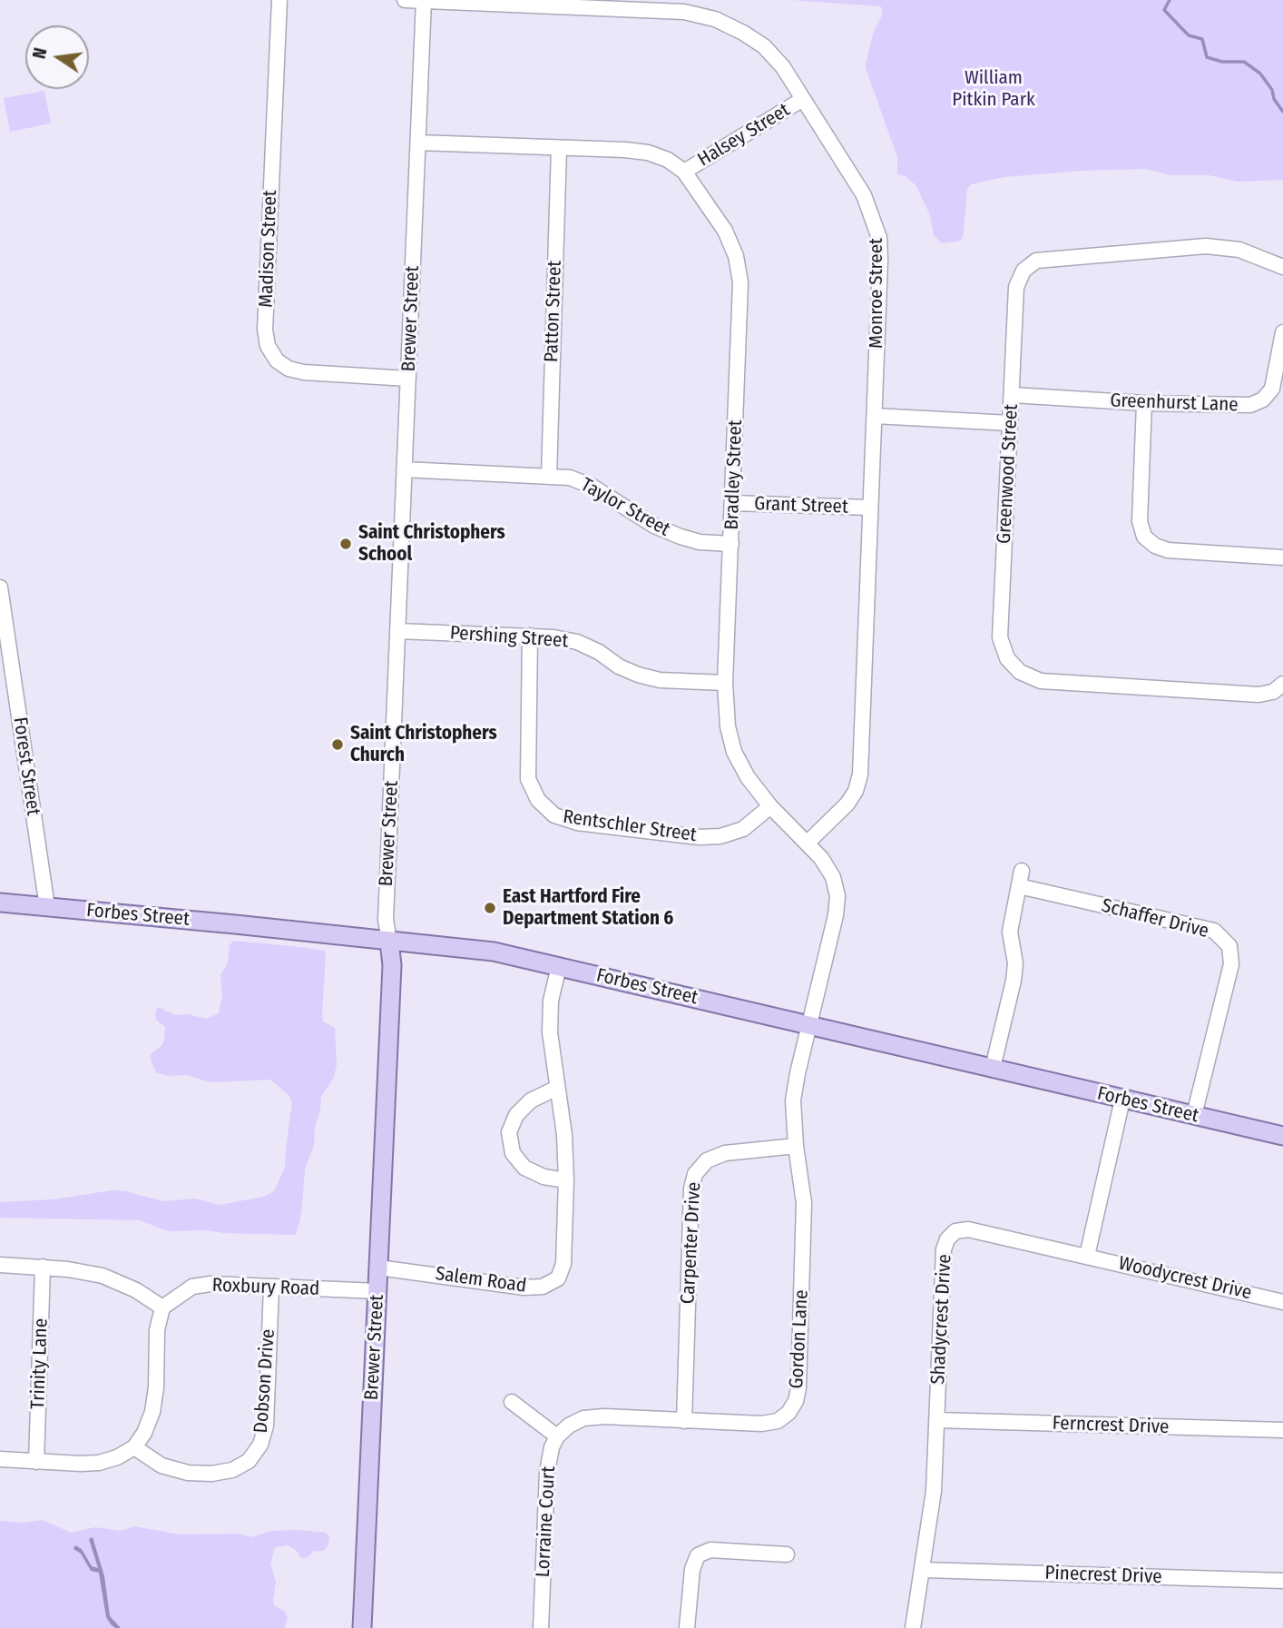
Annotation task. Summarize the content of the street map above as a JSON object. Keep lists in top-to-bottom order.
{
  "streets": {
    "main road": ["Brewer Street", "Forbes Street"],
    "street": [
      "Halsey Street",
      "Madison Street",
      "Monroe Street",
      "Patton Street",
      "Greenhurst Lane",
      "Greenwood Street",
      "Bradley Street",
      "Grant Street",
      "Taylor Street",
      "Pershing Street",
      "Forest Street",
      "Rentschler Street",
      "Schaffer Drive",
      "Carpenter Drive",
      "Woodycrest Drive",
      "Salem Road",
      "Roxbury Road",
      "Shadycrest Drive",
      "Gordon Lane",
      "Trinity Lane",
      "Dobson Drive",
      "Ferncrest Drive",
      "Lorraine Court",
      "Pinecrest Drive"
    ]
  },
  "crossings": [
    ["Halsey Street", "Monroe Street"],
    ["Halsey Street", "Bradley Street"],
    ["Madison Street", "Brewer Street"],
    ["Monroe Street", "Brewer Street"],
    ["Monroe Street", "Bradley Street"],
    ["Monroe Street", "Grant Street"],
    ["Patton Street", "Bradley Street"],
    ["Patton Street", "Taylor Street"],
    ["Brewer Street", "Bradley Street"],
    ["Brewer Street", "Taylor Street"],
    ["Brewer Street", "Pershing Street"],
    ["Brewer Street", "Forbes Street"],
    ["Brewer Street", "Salem Road"],
    ["Brewer Street", "Roxbury Road"],
    ["Greenhurst Lane", "Greenwood Street"],
    ["Bradley Street", "Grant Street"],
    ["Bradley Street", "Taylor Street"],
    ["Bradley Street", "Pershing Street"],
    ["Bradley Street", "Rentschler Street"],
    ["Bradley Street", "Forbes Street"],
    ["Bradley Street", "Gordon Lane"],
    ["Pershing Street", "Rentschler Street"],
    ["Forest Street", "Forbes Street"],
    ["Forbes Street", "Schaffer Drive"],
    ["Forbes Street", "Salem Road"],
    ["Forbes Street", "Gordon Lane"],
    ["Carpenter Drive", "Gordon Lane"],
    ["Woodycrest Drive", "Shadycrest Drive"],
    ["Roxbury Road", "Dobson Drive"],
    ["Shadycrest Drive", "Ferncrest Drive"],
    ["Shadycrest Drive", "Pinecrest Drive"],
    ["Gordon Lane", "Lorraine Court"]
  ],
  "parks": ["William Pitkin Park"],
  "places": ["Saint Christophers School", "Saint Christophers Church", "East Hartford Fire Department Station 6"],
  "north": "left"
}
